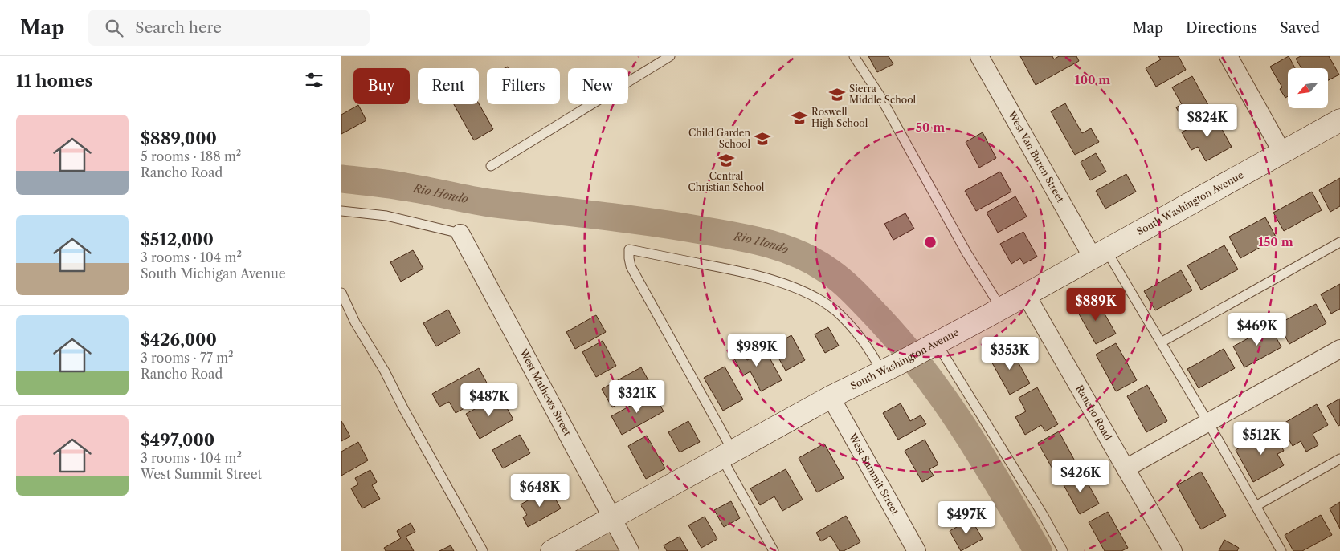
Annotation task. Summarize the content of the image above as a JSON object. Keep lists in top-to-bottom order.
{
  "streets": {
    "street": [
      "West Van Buren Street",
      "South Washington Avenue",
      "West Mathews Street",
      "Rancho Road",
      "West Summit Street"
    ]
  },
  "crossings": [
    ["West Van Buren Street", "South Washington Avenue"],
    ["South Washington Avenue", "West Mathews Street"],
    ["South Washington Avenue", "Rancho Road"],
    ["South Washington Avenue", "West Summit Street"]
  ],
  "water": ["Rio Hondo"],
  "places": {
    "school or university": [
      "Sierra Middle School",
      "Roswell High School",
      "Child Garden School",
      "Central Christian School"
    ]
  },
  "north": "bottom left",
  "page": {
    "header": "Map",
    "search": "Search here",
    "nav": ["Map", "Directions", "Saved"],
    "heading": "11 homes",
    "chip": [
      "Buy",
      "Rent",
      "Filters",
      "New"
    ],
    "list": [
      {
        "name": "$889,000",
        "note": "5 rooms · 188 m² · Rancho Road"
      },
      {
        "name": "$512,000",
        "note": "3 rooms · 104 m² · South Michigan Avenue"
      },
      {
        "name": "$426,000",
        "note": "3 rooms · 77 m² · Rancho Road"
      },
      {
        "name": "$497,000",
        "note": "3 rooms · 104 m² · West Summit Street"
      }
    ],
    "price": [
      "$824K",
      "$889K",
      "$469K",
      "$989K",
      "$353K",
      "$321K",
      "$487K",
      "$512K",
      "$426K",
      "$648K",
      "$497K"
    ]
  },
  "rings": ["100 m", "50 m", "150 m"]
}
